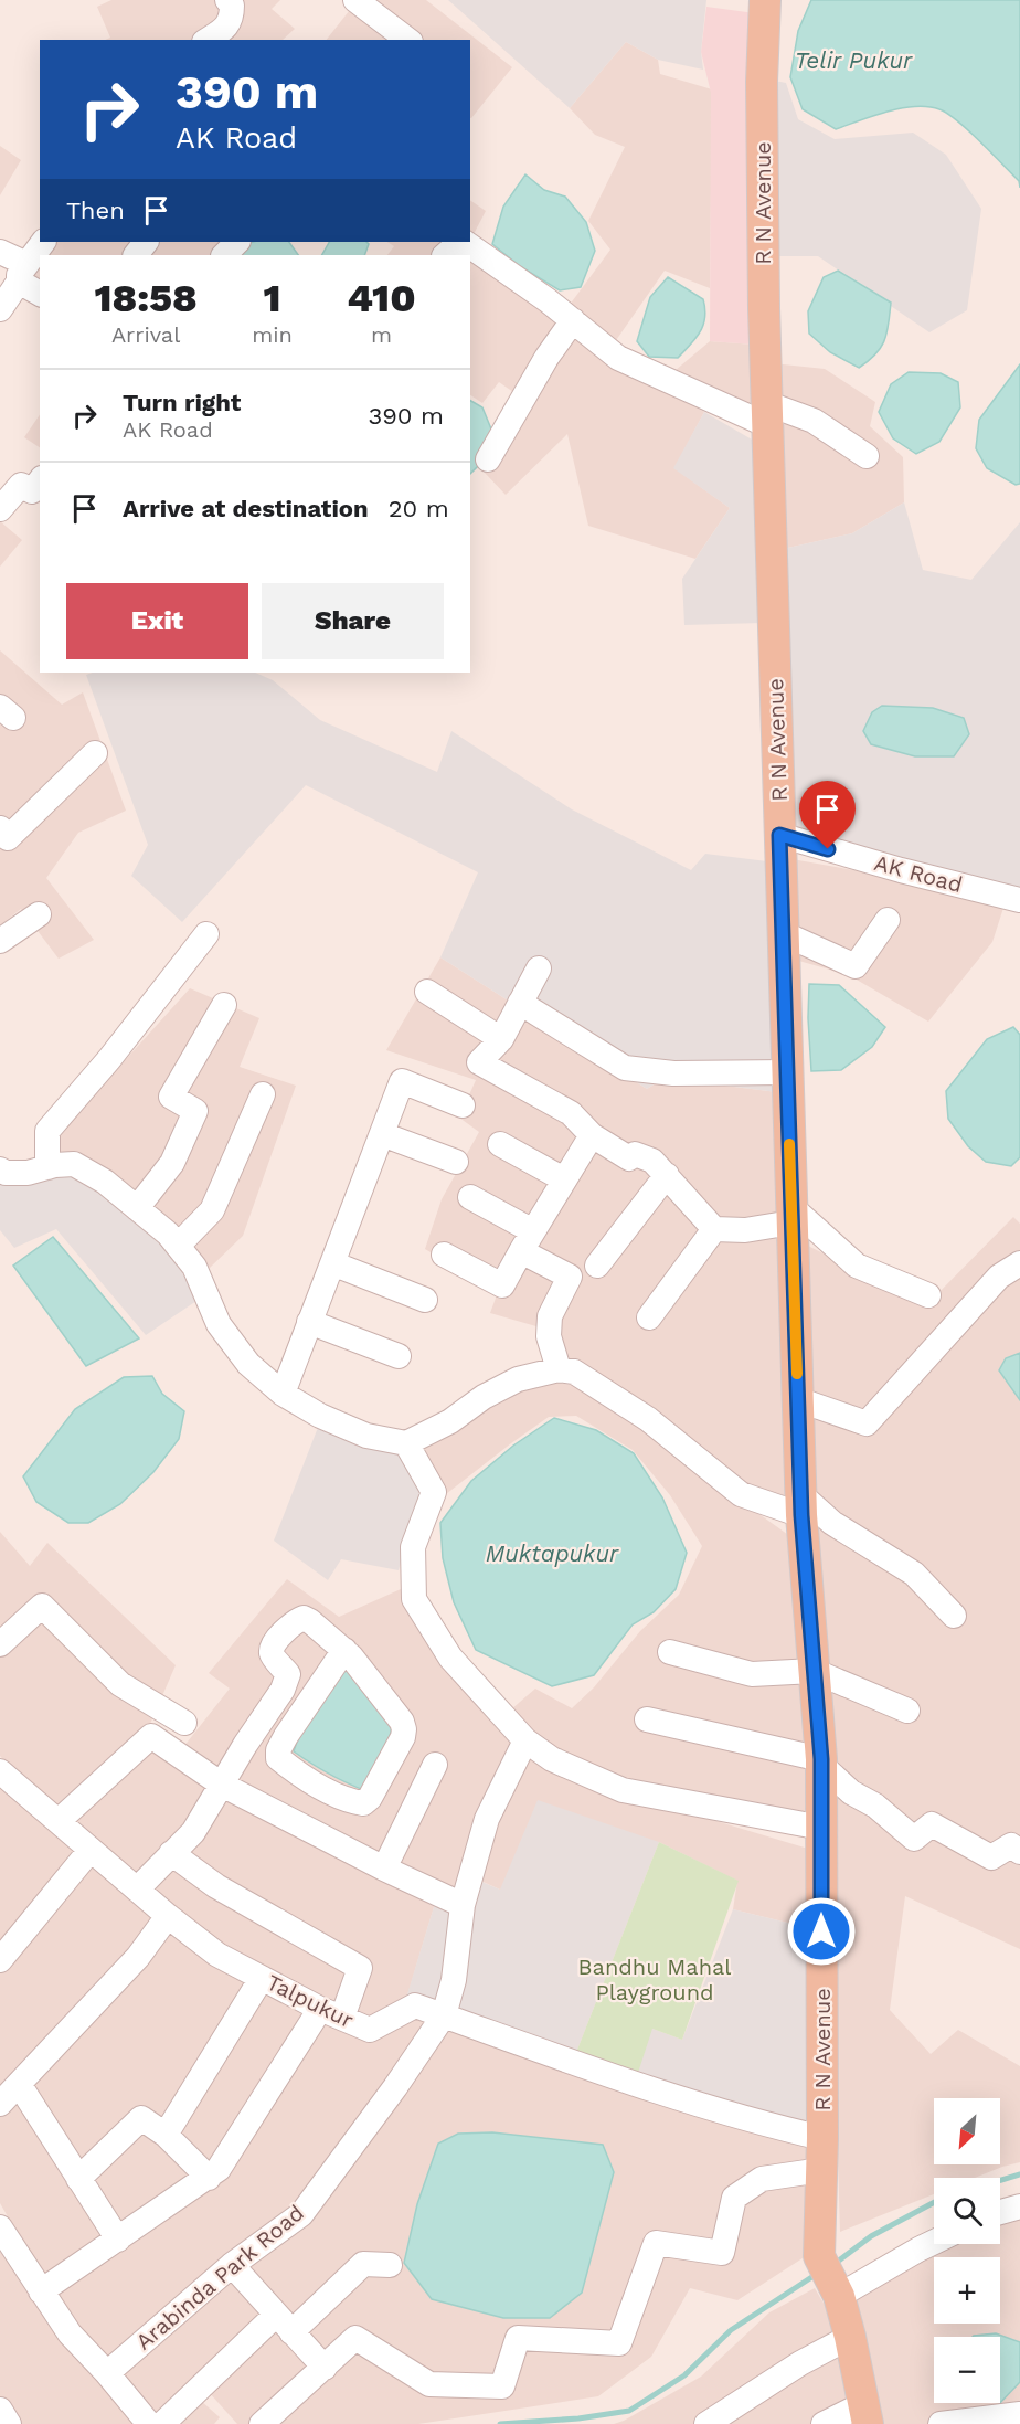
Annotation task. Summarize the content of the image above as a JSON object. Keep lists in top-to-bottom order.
{
  "streets": {
    "main road": ["R N Avenue"],
    "street": ["AK Road", "Talpukur", "Arabinda Park Road"]
  },
  "crossings": [
    ["R N Avenue", "AK Road"],
    ["R N Avenue", "Talpukur"],
    ["Talpukur", "Arabinda Park Road"]
  ],
  "water": ["Telir Pukur", "Muktapukur"],
  "parks": ["Bandhu Mahal Playground"],
  "north": "bottom left",
  "page": {
    "turn": ["390 m", "AK Road"],
    "then": "Then",
    "eta": [
      "18:58",
      "Arrival",
      "1",
      "min",
      "410",
      "m"
    ],
    "list": [
      {
        "name": "Turn right",
        "note": "AK Road",
        "value": "390 m"
      },
      {
        "name": "Arrive at destination",
        "value": "20 m"
      }
    ],
    "buttons": ["Exit", "Share"],
    "map_buttons": ["+", "−"]
  }
}
